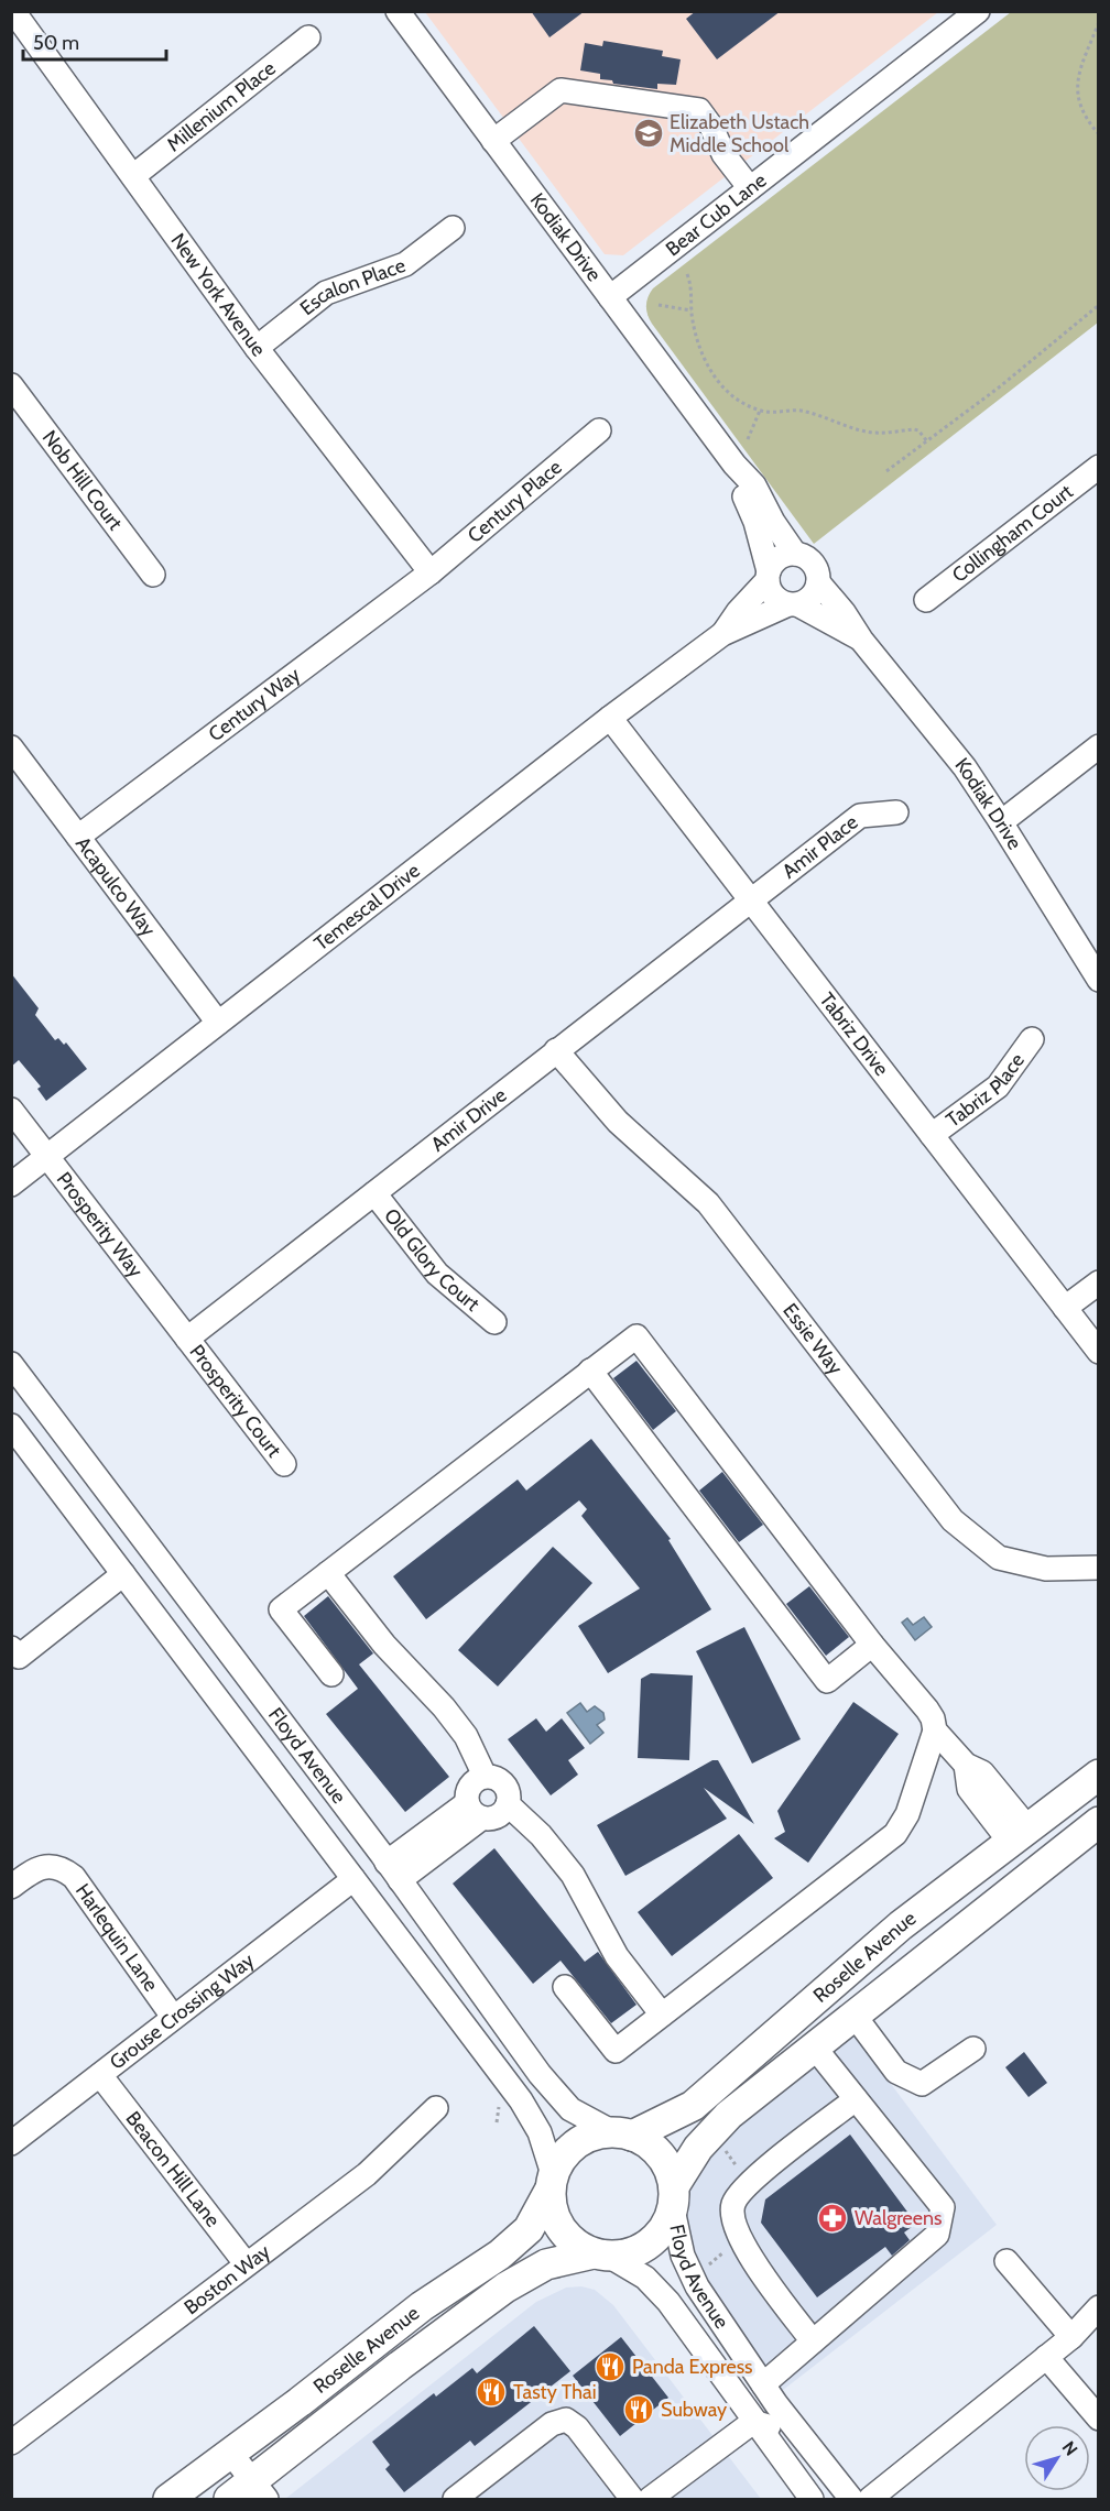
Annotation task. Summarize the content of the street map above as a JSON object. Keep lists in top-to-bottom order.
{
  "streets": {
    "main road": ["Roselle Avenue"],
    "street": [
      "Millenium Place",
      "Bear Cub Lane",
      "Kodiak Drive",
      "Escalon Place",
      "New York Avenue",
      "Nob Hill Court",
      "Century Place",
      "Collingham Court",
      "Century Way",
      "Amir Place",
      "Acapulco Way",
      "Temescal Drive",
      "Tabriz Drive",
      "Tabriz Place",
      "Amir Drive",
      "Prosperity Way",
      "Old Glory Court",
      "Essie Way",
      "Prosperity Court",
      "Floyd Avenue",
      "Harlequin Lane",
      "Grouse Crossing Way",
      "Beacon Hill Lane",
      "Boston Way"
    ]
  },
  "crossings": [
    ["Millenium Place", "New York Avenue"],
    ["Bear Cub Lane", "Kodiak Drive"],
    ["Kodiak Drive", "Temescal Drive"],
    ["Escalon Place", "New York Avenue"],
    ["New York Avenue", "Century Place"],
    ["New York Avenue", "Century Way"],
    ["Century Place", "Century Way"],
    ["Century Way", "Acapulco Way"],
    ["Amir Place", "Tabriz Drive"],
    ["Amir Place", "Amir Drive"],
    ["Acapulco Way", "Temescal Drive"],
    ["Temescal Drive", "Tabriz Drive"],
    ["Temescal Drive", "Prosperity Way"],
    ["Tabriz Drive", "Tabriz Place"],
    ["Tabriz Drive", "Amir Drive"],
    ["Amir Drive", "Prosperity Way"],
    ["Amir Drive", "Old Glory Court"],
    ["Amir Drive", "Essie Way"],
    ["Amir Drive", "Prosperity Court"],
    ["Prosperity Way", "Prosperity Court"],
    ["Floyd Avenue", "Roselle Avenue"],
    ["Floyd Avenue", "Grouse Crossing Way"],
    ["Harlequin Lane", "Grouse Crossing Way"],
    ["Grouse Crossing Way", "Beacon Hill Lane"],
    ["Beacon Hill Lane", "Boston Way"]
  ],
  "places": {
    "school or university": ["Elizabeth Ustach Middle School"],
    "pharmacy": ["Walgreens"],
    "restaurant": ["Panda Express", "Tasty Thai", "Subway"]
  },
  "scale_bar": "50 m",
  "north": "top right"
}
